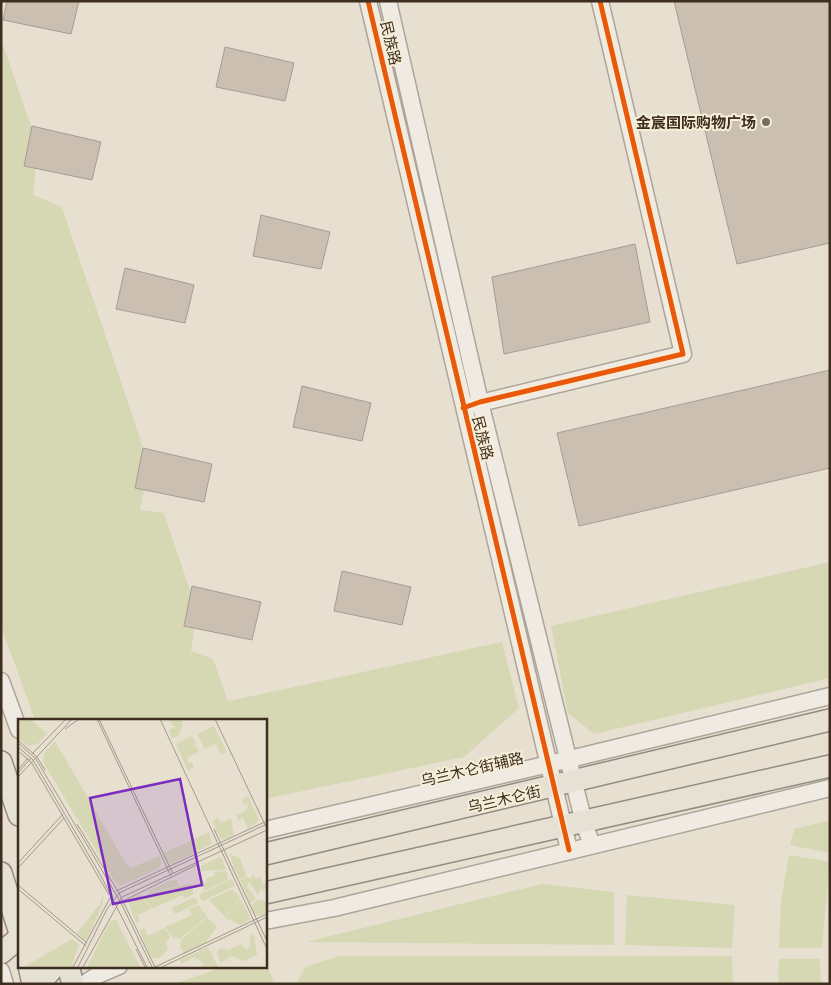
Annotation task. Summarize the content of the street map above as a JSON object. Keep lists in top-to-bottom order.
{
  "streets": {
    "main road": ["乌兰木仑街"],
    "street": ["民族路", "乌兰木仑街辅路"]
  },
  "crossings": [
    ["民族路", "乌兰木仑街辅路"],
    ["民族路", "乌兰木仑街"]
  ],
  "places": ["金宸国际购物广场"]
}
